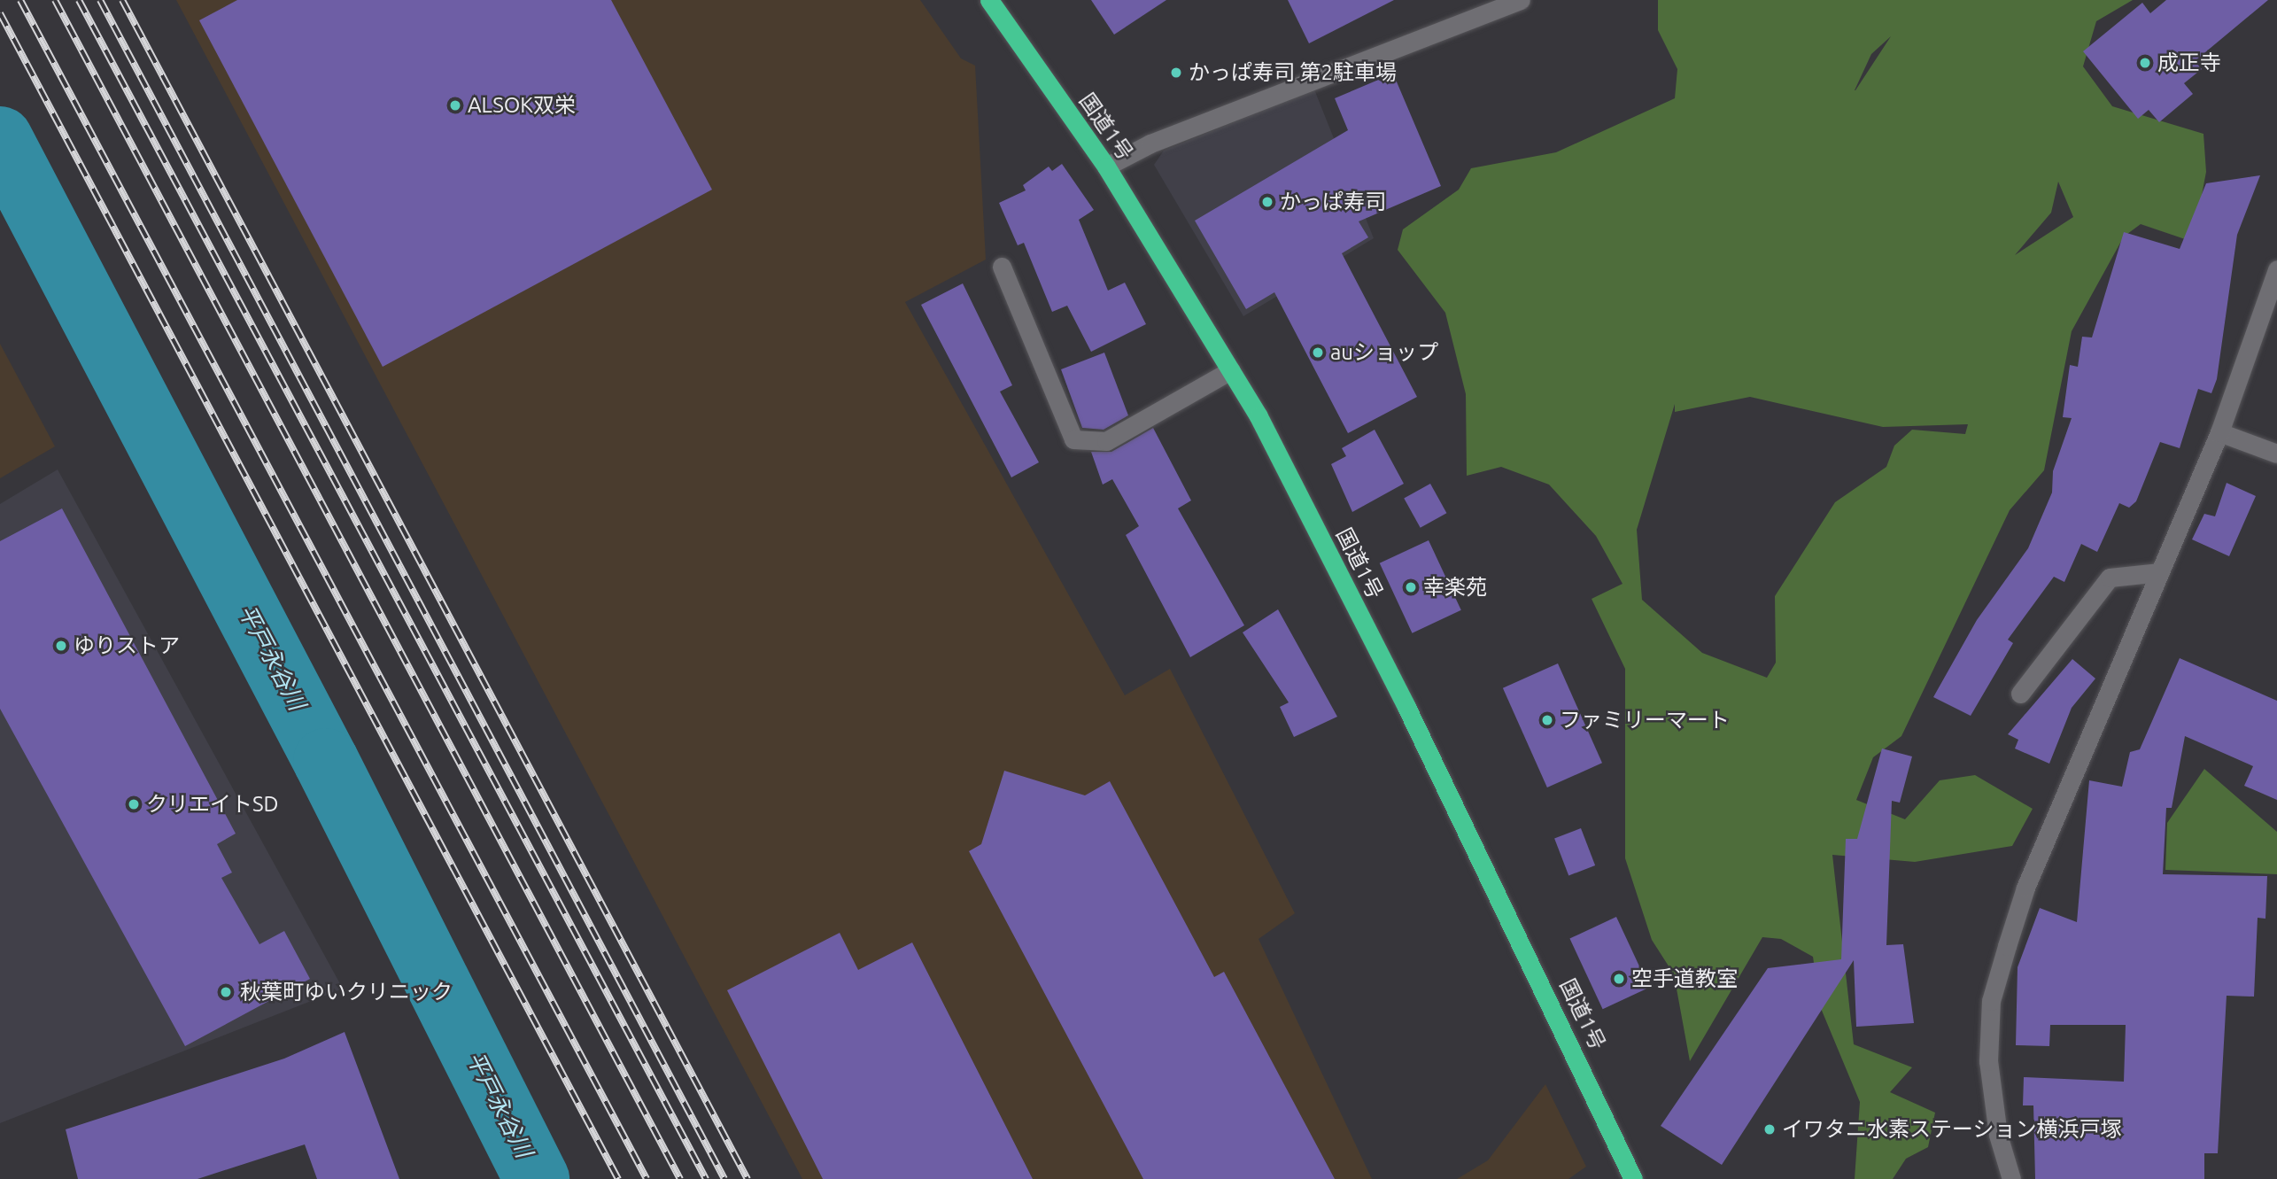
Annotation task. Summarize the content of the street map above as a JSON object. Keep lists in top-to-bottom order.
{
  "streets": {
    "highway": ["国道1号"]
  },
  "water": ["平戸永谷川"],
  "places": [
    "成正寺",
    "かっぱ寿司 第2駐車場",
    "ALSOK双栄",
    "かっぱ寿司",
    "auショップ",
    "幸楽苑",
    "ゆりストア",
    "ファミリーマート",
    "クリエイトSD",
    "空手道教室",
    "秋葉町ゆいクリニック",
    "イワタニ水素ステーション横浜戸塚"
  ]
}
